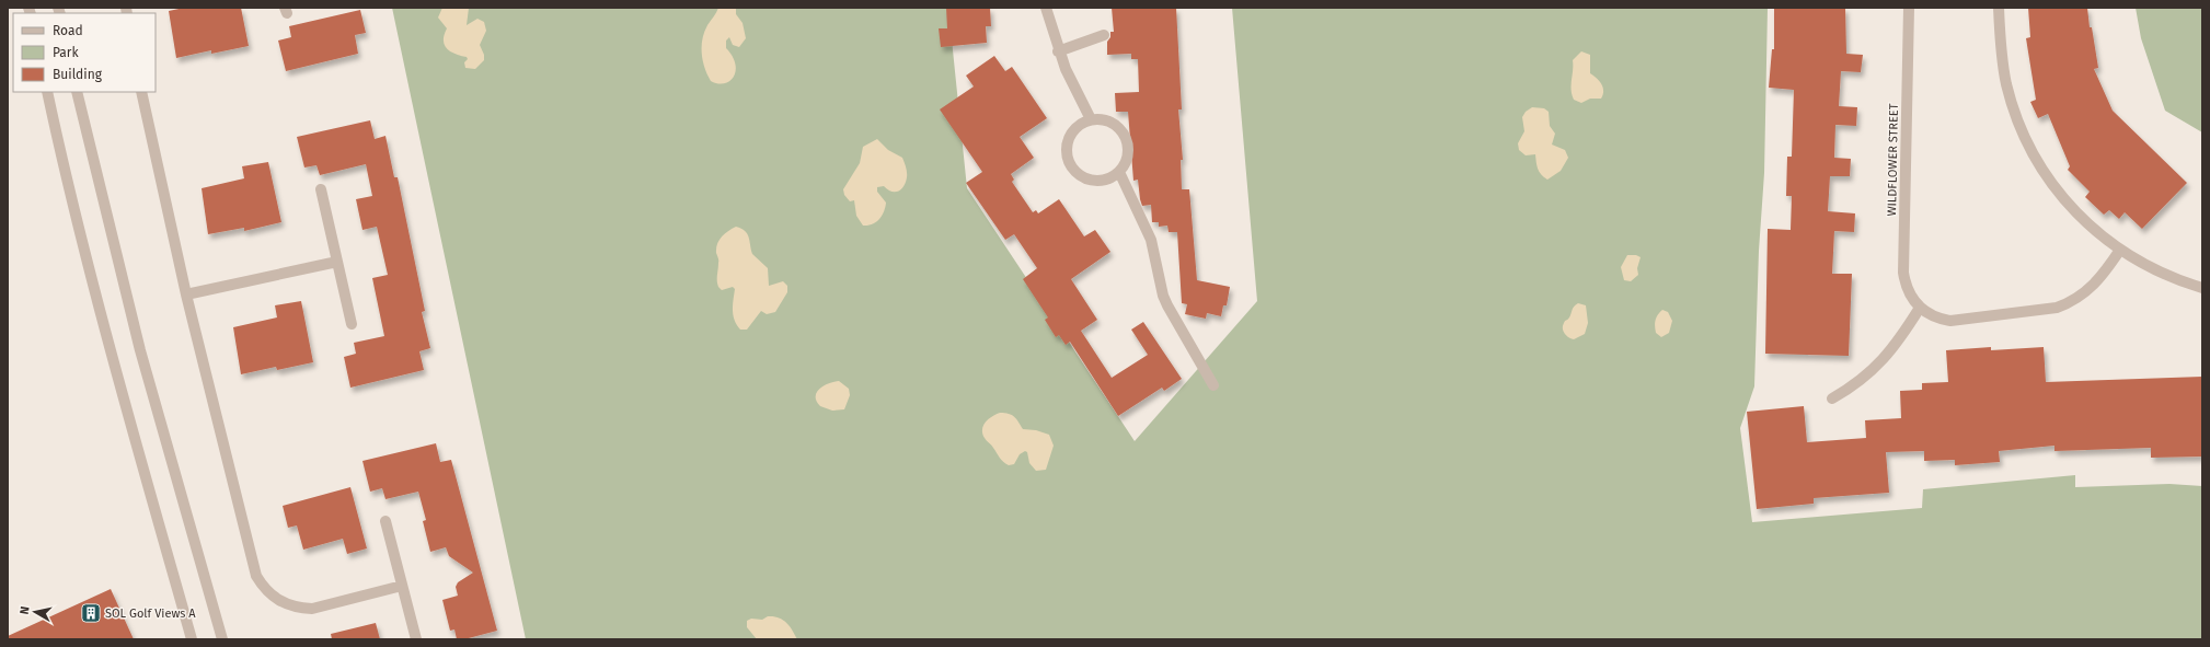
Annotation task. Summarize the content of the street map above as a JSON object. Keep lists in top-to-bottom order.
{
  "streets": {
    "street": ["WILDFLOWER STREET"]
  },
  "places": {
    "building": ["SOL Golf Views A"]
  },
  "legend": ["Road", "Park", "Building"],
  "north": "left"
}
